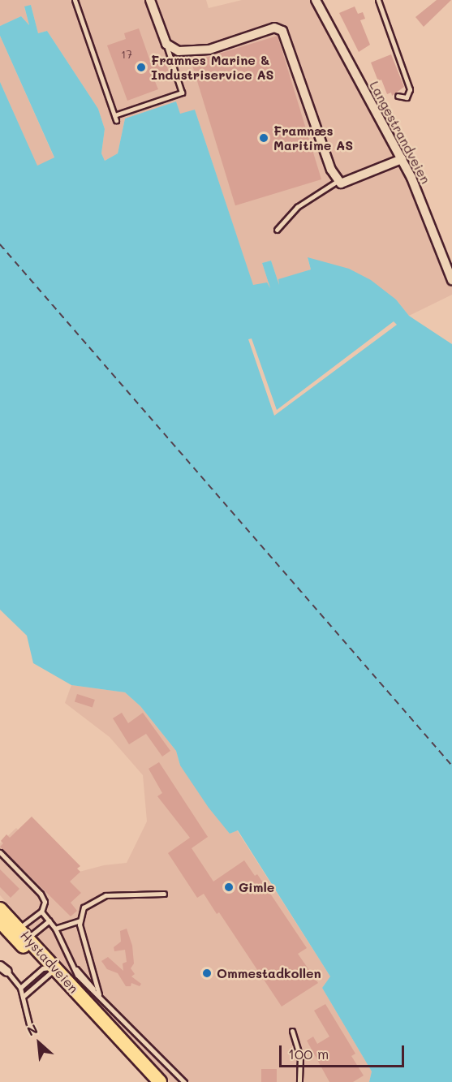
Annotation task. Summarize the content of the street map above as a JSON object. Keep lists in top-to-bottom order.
{
  "streets": {
    "main road": ["Hystadveien"],
    "street": ["Langestrandveien"]
  },
  "places": [
    "Framnes Marine & Industriservice AS",
    "Framnæs Maritime AS",
    "Gimle",
    "Ommestadkollen"
  ],
  "house_numbers": ["17"],
  "scale_bar": "100 m",
  "north": "top left"
}
